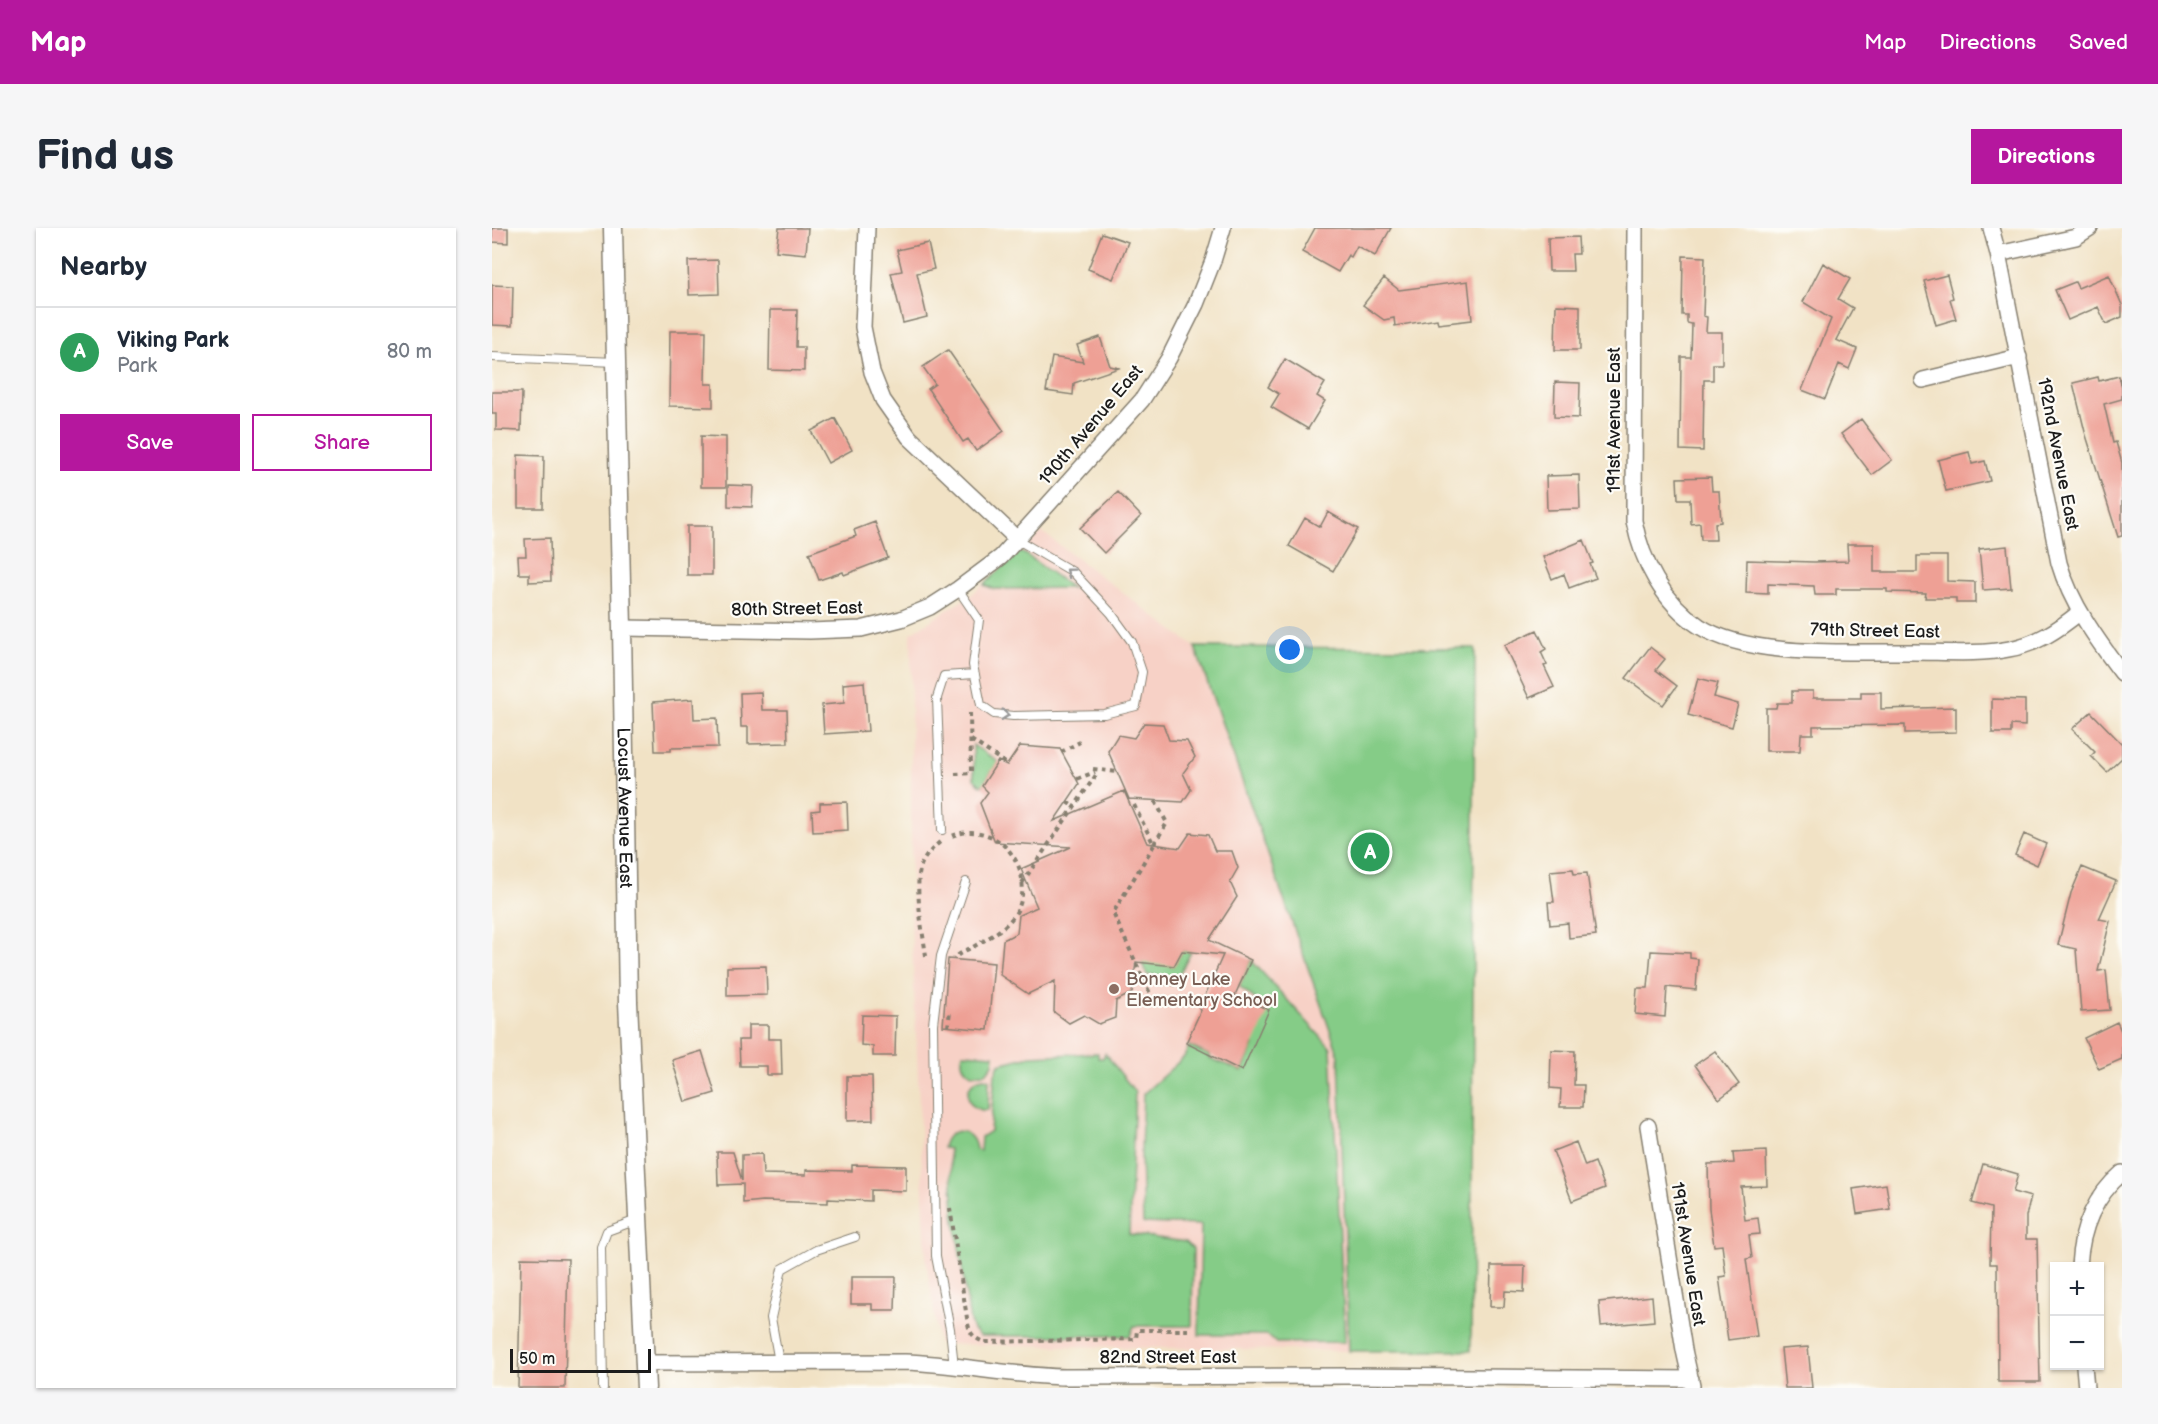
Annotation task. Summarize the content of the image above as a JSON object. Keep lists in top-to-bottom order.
{
  "streets": {
    "street": [
      "191st Avenue East",
      "190th Avenue East",
      "192nd Avenue East",
      "80th Street East",
      "79th Street East",
      "Locust Avenue East",
      "82nd Street East"
    ]
  },
  "crossings": [
    ["191st Avenue East", "79th Street East"],
    ["191st Avenue East", "82nd Street East"],
    ["190th Avenue East", "80th Street East"],
    ["192nd Avenue East", "79th Street East"],
    ["80th Street East", "Locust Avenue East"],
    ["Locust Avenue East", "82nd Street East"]
  ],
  "places": ["Bonney Lake Elementary School"],
  "scale_bar": "50 m",
  "page": {
    "header": "Map",
    "nav": ["Map", "Directions", "Saved"],
    "buttons": [
      "Directions",
      ["Save", "Share"]
    ],
    "title": "Find us",
    "heading": "Nearby",
    "list": [
      {
        "mark": "A",
        "name": "Viking Park",
        "note": "Park",
        "value": "80 m"
      }
    ],
    "pins": "A",
    "map_buttons": ["+", "−"],
    "scale": "50 m"
  }
}
